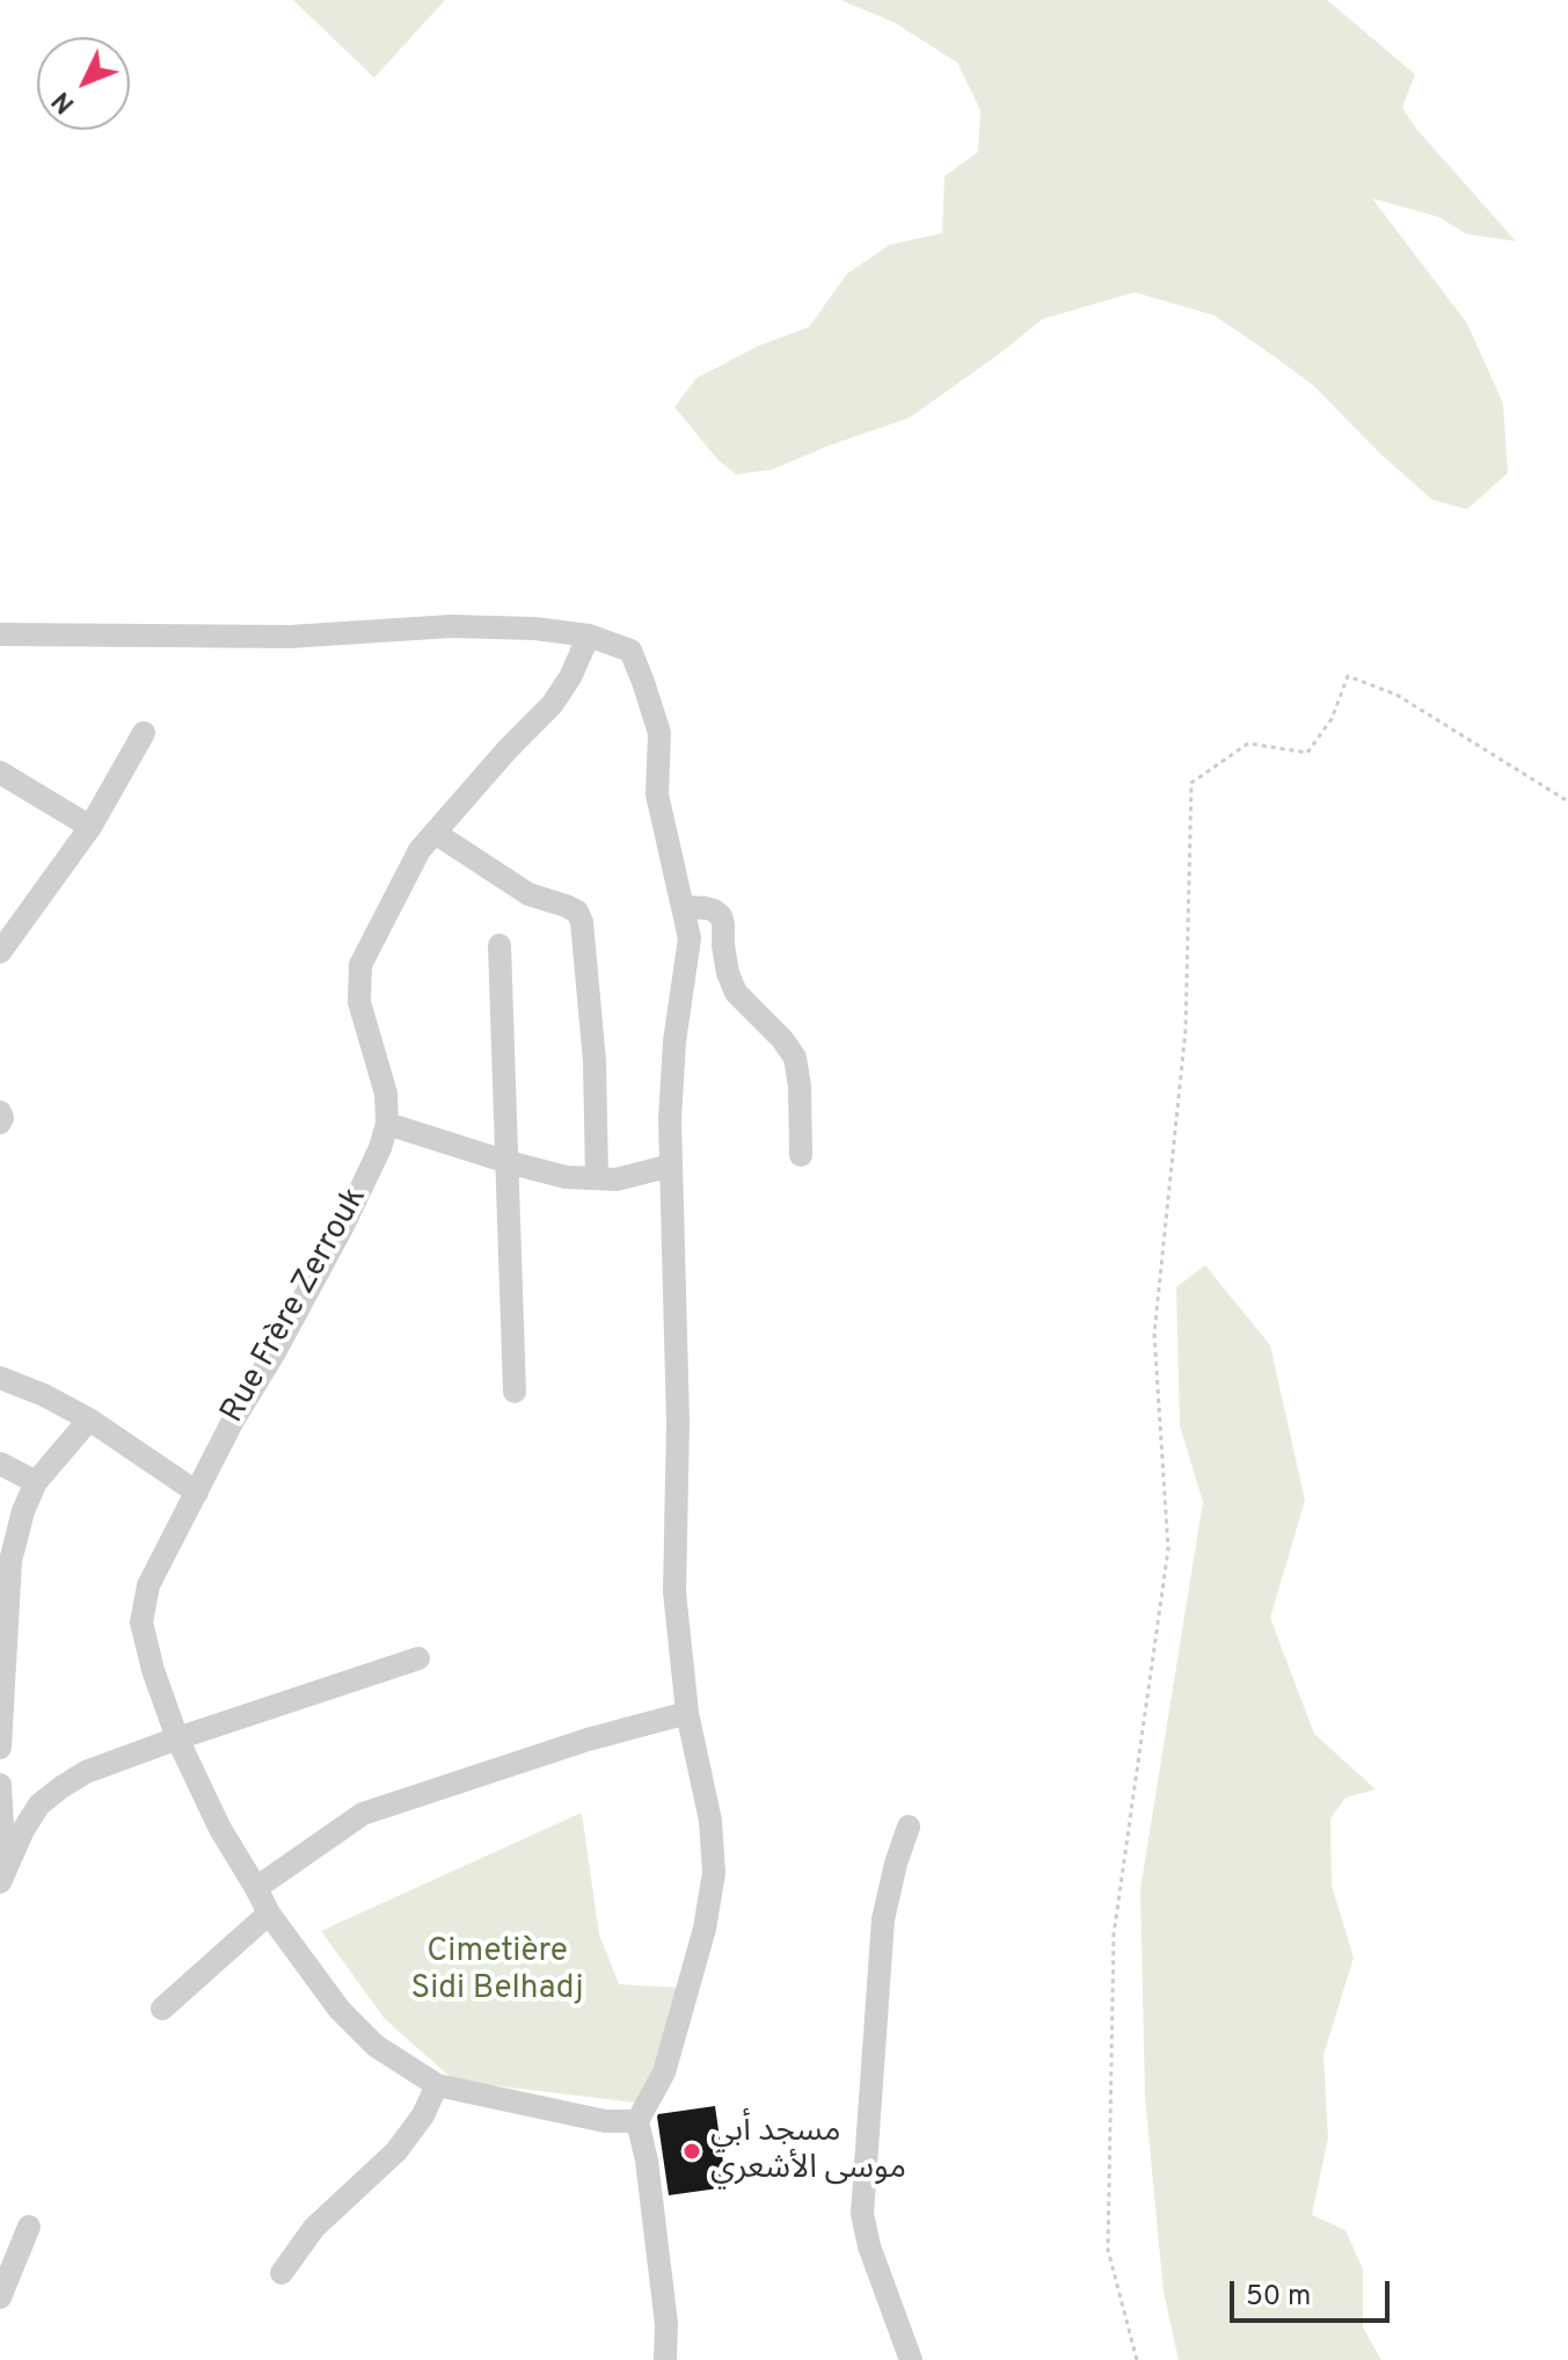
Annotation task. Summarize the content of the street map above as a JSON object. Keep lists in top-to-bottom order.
{
  "streets": {
    "street": ["Rue Frère Zerrouk"]
  },
  "parks": ["Cimetière Sidi Belhadj"],
  "places": ["مسجد أبي موسى الأشعري"],
  "scale_bar": "50 m",
  "north": "bottom left"
}
